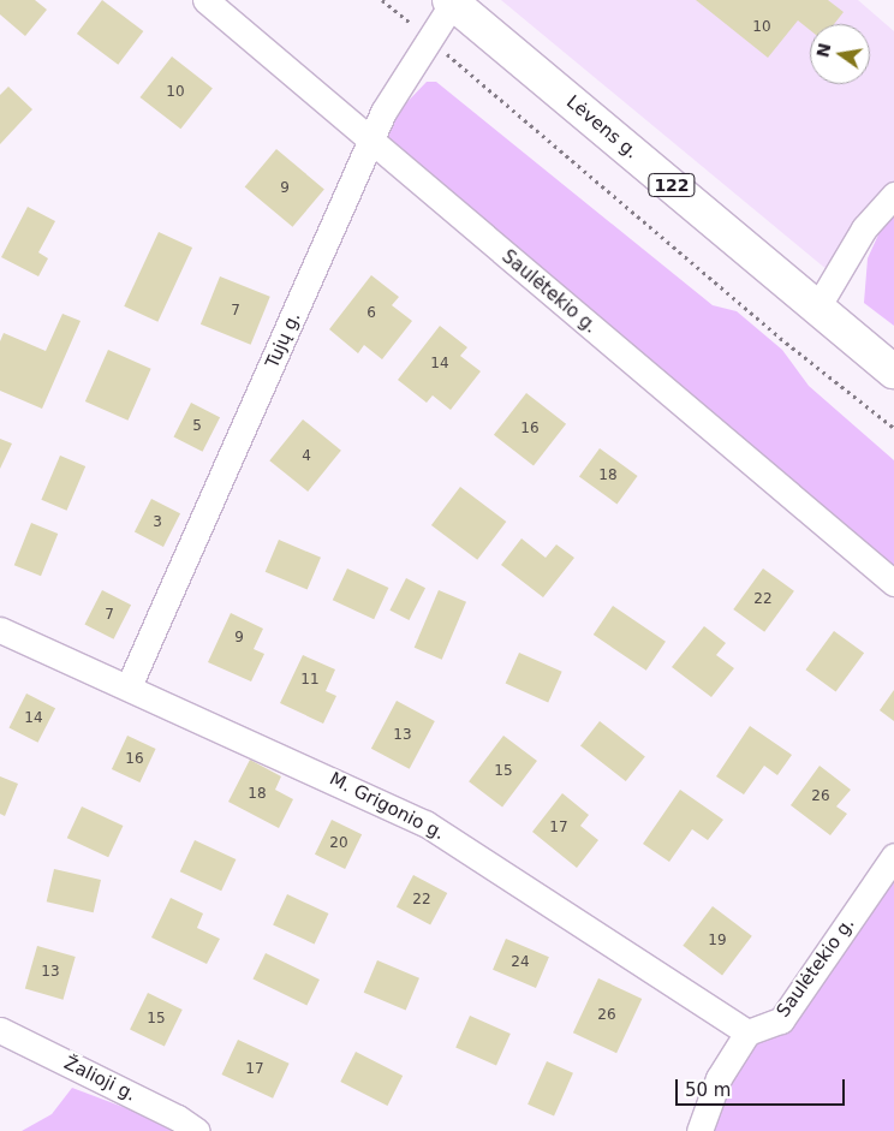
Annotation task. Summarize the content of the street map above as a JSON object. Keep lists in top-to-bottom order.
{
  "streets": {
    "main road": ["Lėvens g.", "122"],
    "street": [
      "Saulėtekio g.",
      "Tujų g.",
      "M. Grigonio g.",
      "Žalioji g."
    ]
  },
  "crossings": [
    ["Lėvens g.", "Tujų g."],
    ["Saulėtekio g.", "Tujų g."],
    ["Saulėtekio g.", "M. Grigonio g."],
    ["Tujų g.", "M. Grigonio g."]
  ],
  "house_numbers": [
    "10",
    "10",
    "9",
    "7",
    "6",
    "14",
    "5",
    "16",
    "4",
    "18",
    "3",
    "22",
    "7",
    "9",
    "11",
    "14",
    "13",
    "16",
    "15",
    "18",
    "26",
    "17",
    "20",
    "22",
    "19",
    "24",
    "13",
    "26",
    "15",
    "17"
  ],
  "scale_bar": "50 m",
  "north": "left"
}
